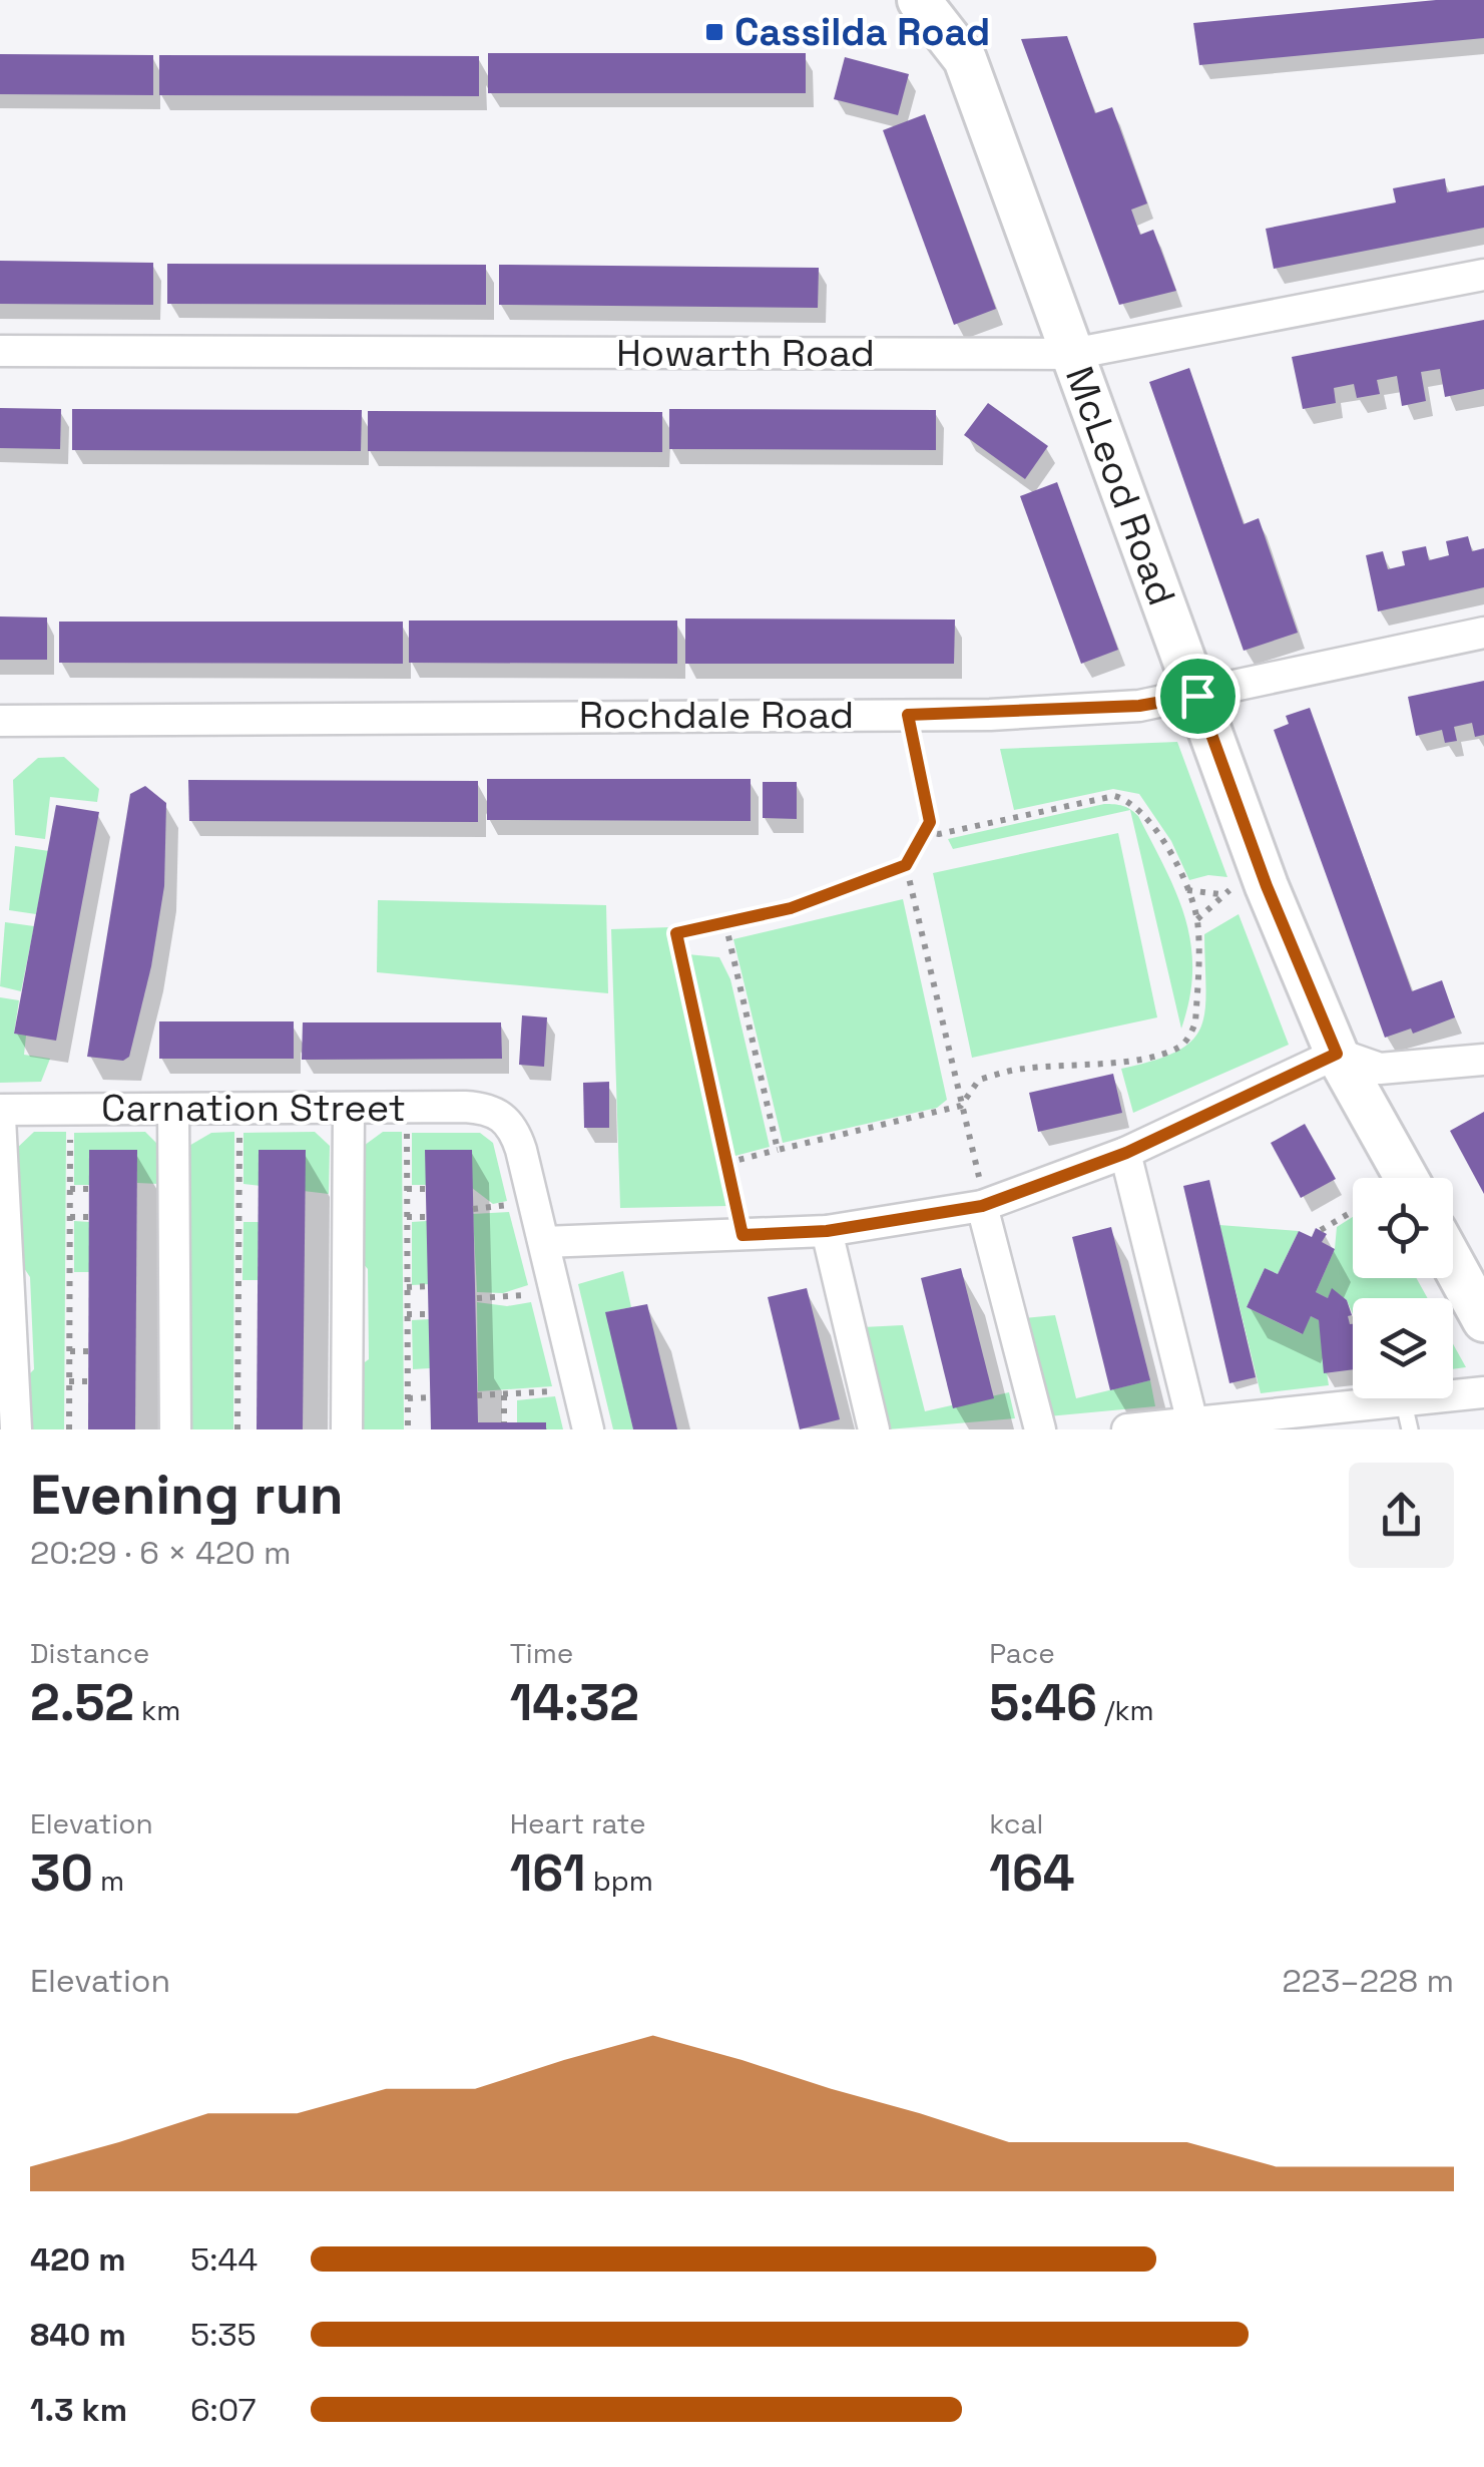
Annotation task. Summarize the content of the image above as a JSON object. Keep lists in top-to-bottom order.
{
  "streets": {
    "main road": ["McLeod Road"],
    "street": ["Howarth Road", "Rochdale Road", "Carnation Street"]
  },
  "crossings": [
    ["Howarth Road", "McLeod Road"],
    ["McLeod Road", "Rochdale Road"]
  ],
  "places": {
    "transit": ["Cassilda Road"]
  },
  "page": {
    "heading": ["Evening run", "20:29 · 6 × 420 m"],
    "stats": [
      ["Distance", "2.52 km"],
      ["Time", "14:32"],
      ["Pace", "5:46 /km"],
      ["Elevation", "30 m"],
      ["Heart rate", "161 bpm"],
      ["kcal", "164"]
    ],
    "chart": ["Elevation", "223–228 m"],
    "list": [
      {
        "name": "420 m",
        "note": "5:44"
      },
      {
        "name": "840 m",
        "note": "5:35"
      },
      {
        "name": "1.3 km",
        "note": "6:07"
      }
    ]
  }
}
